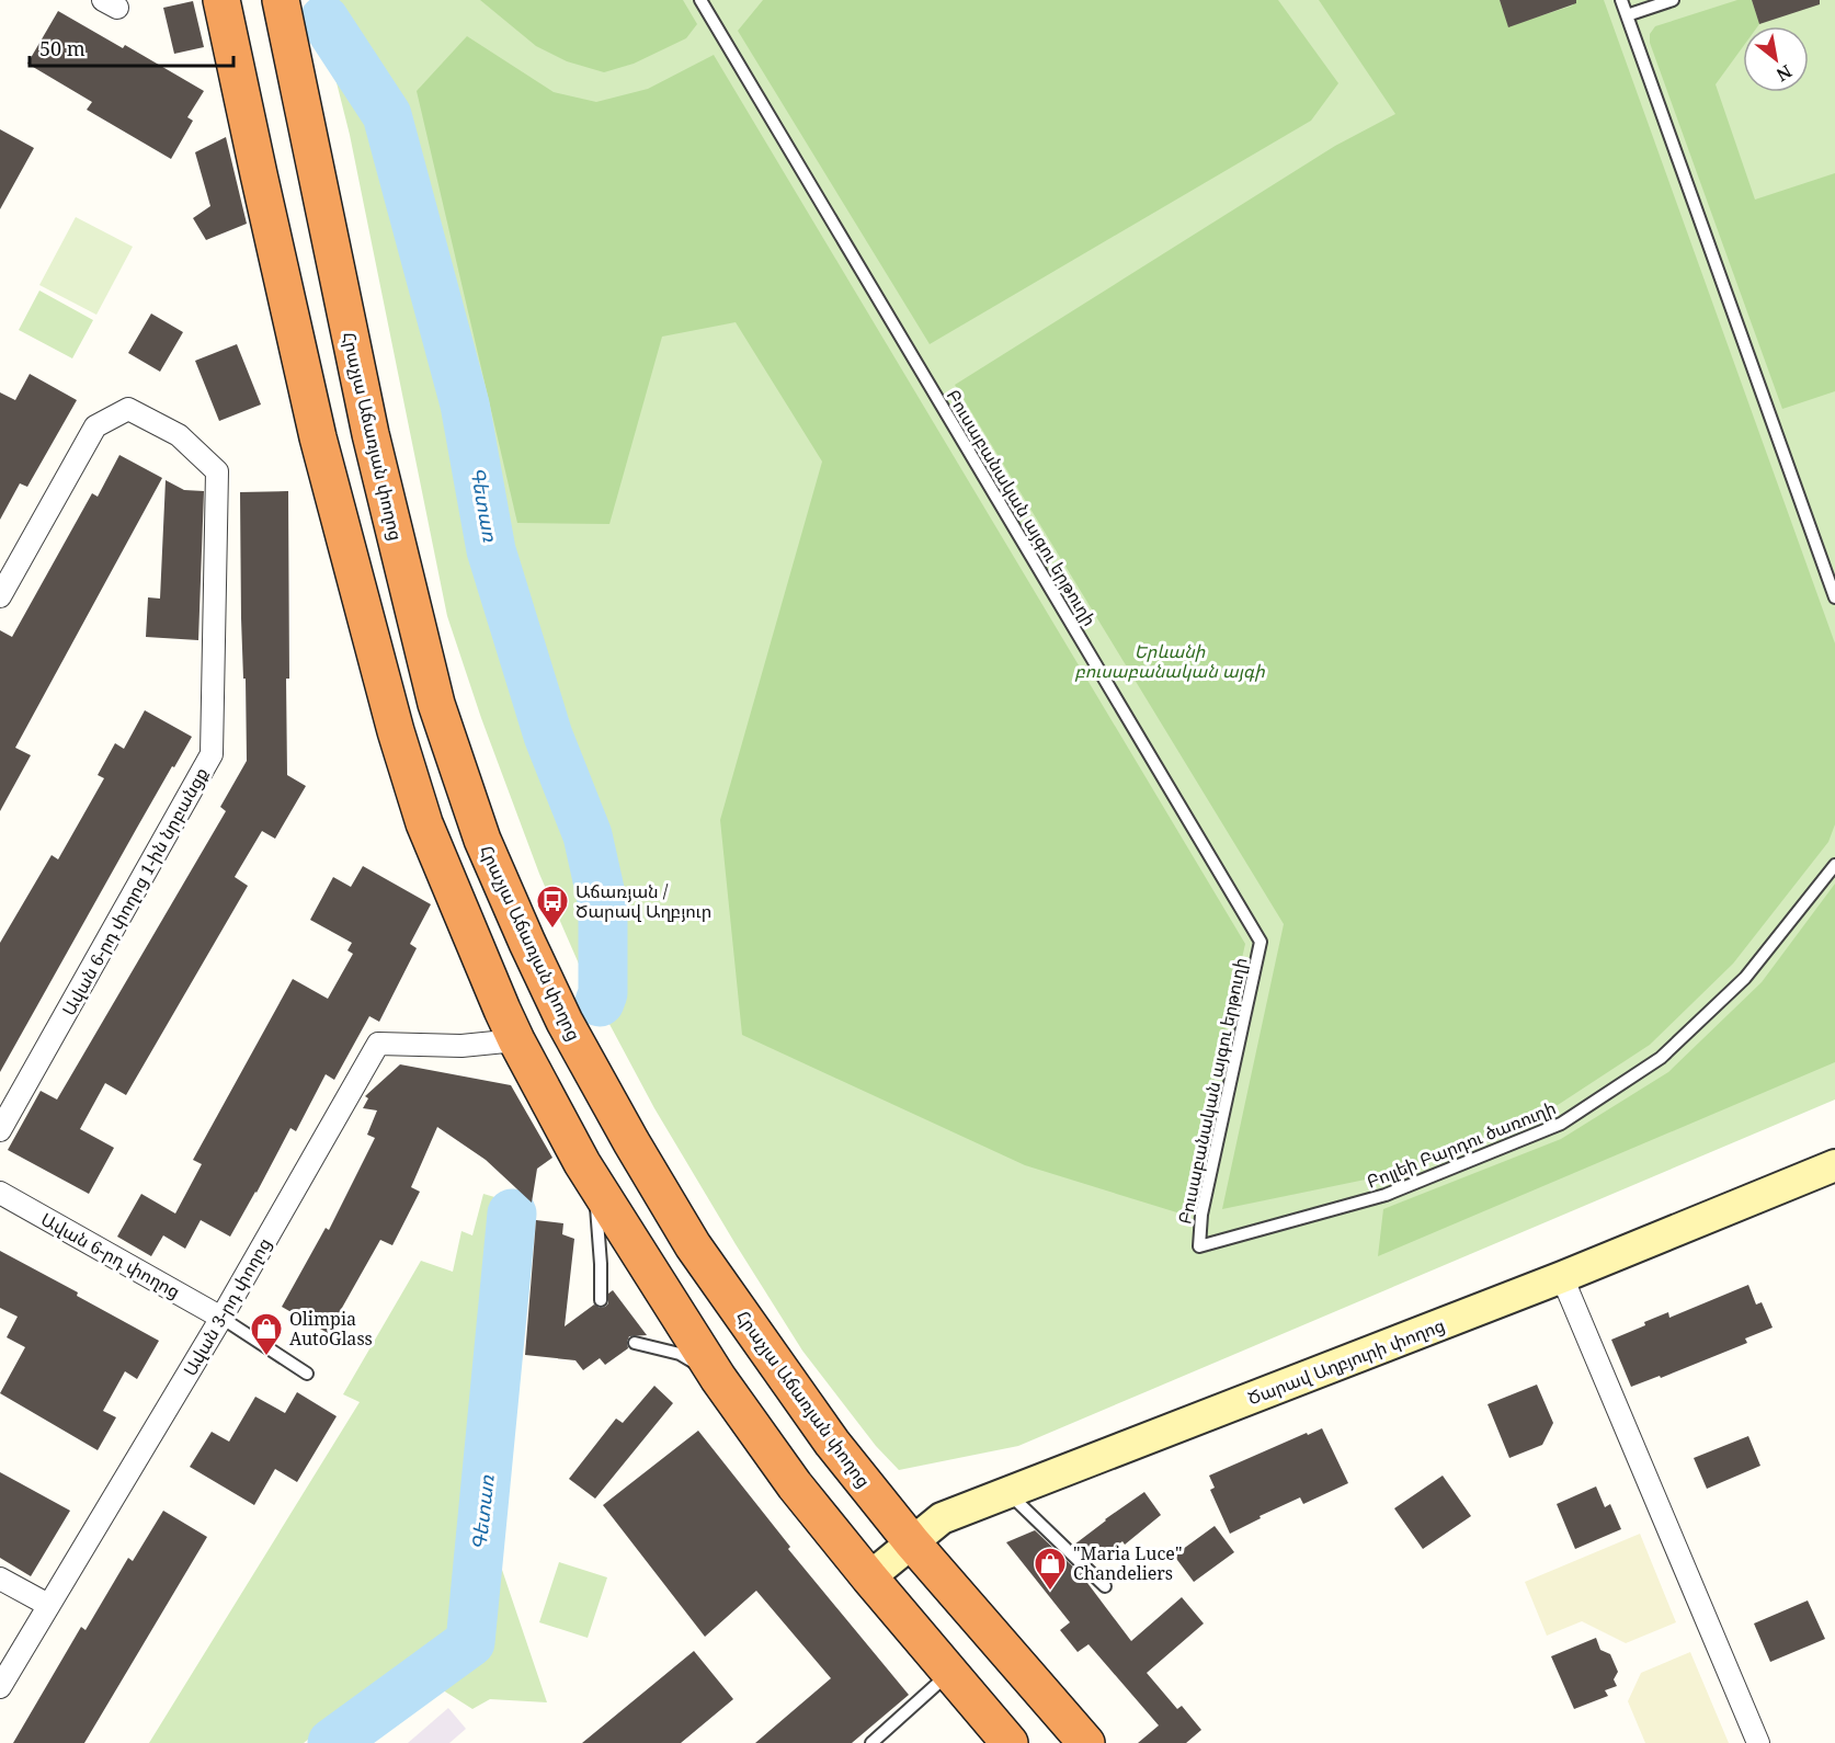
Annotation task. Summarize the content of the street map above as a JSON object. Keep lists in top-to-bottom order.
{
  "streets": {
    "highway": ["Հրաչյա Աճառյան փողոց"],
    "main road": ["Ծարավ Աղբյուրի փողոց"],
    "street": ["Ավան 6-րդ փողոց 1-ին նրբանցք", "Ավան 6-րդ փողոց", "Ավան 3-րդ փողոց"],
    "lane": ["Բուսաբանական այգու երթուղի", "Բոլլեի Բարդու ծառուղի"]
  },
  "crossings": [
    ["Հրաչյա Աճառյան փողոց", "Ծարավ Աղբյուրի փողոց"],
    ["Բուսաբանական այգու երթուղի", "Բոլլեի Բարդու ծառուղի"],
    ["Ավան 6-րդ փողոց", "Ավան 3-րդ փողոց"]
  ],
  "water": ["Գետառ"],
  "parks": ["Երևանի բուսաբանական այգի"],
  "places": {
    "bus stop": ["Աճառյան / Ծարավ Աղբյուր"],
    "shop": ["Olimpia AutoGlass", "\"Maria Luce\" Chandeliers"]
  },
  "scale_bar": "50 m",
  "north": "bottom right"
}
